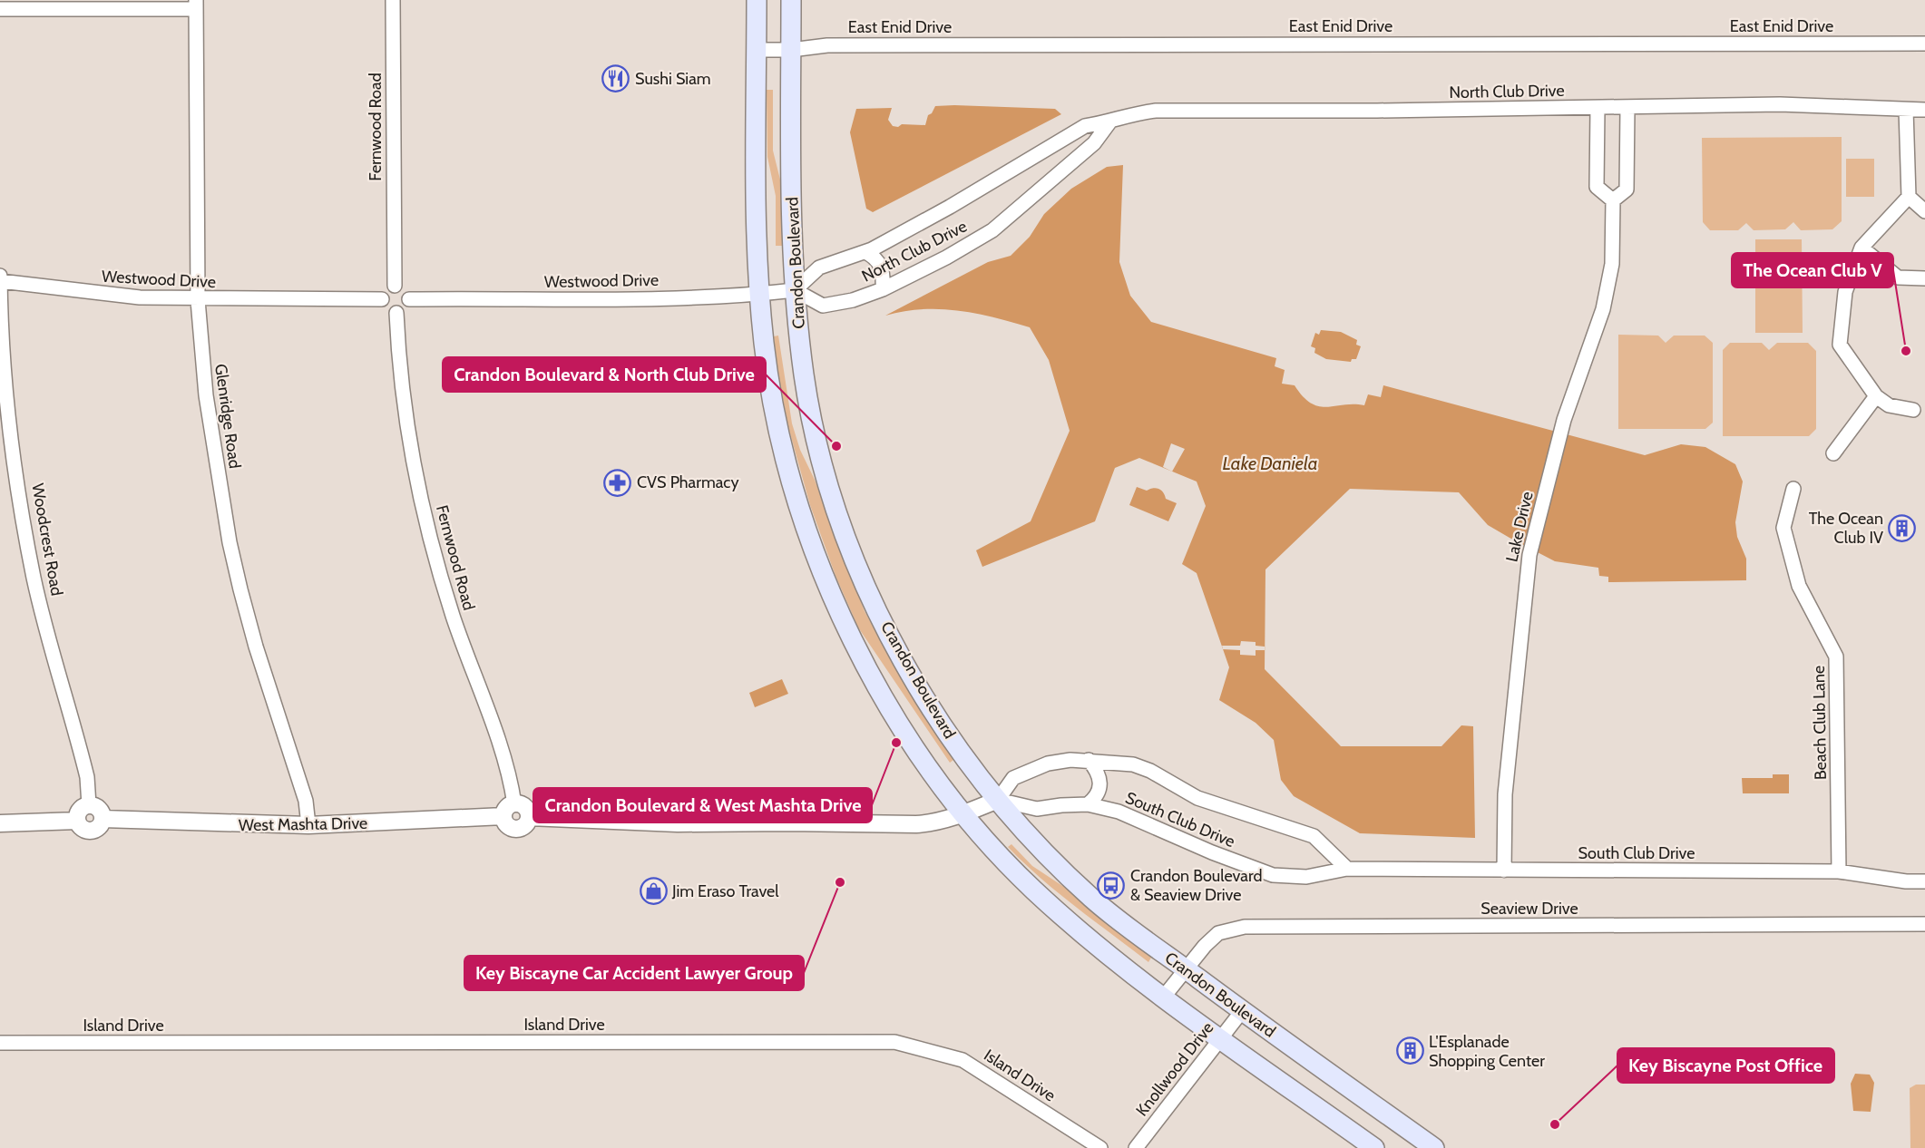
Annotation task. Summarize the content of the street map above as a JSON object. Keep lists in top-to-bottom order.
{
  "streets": {
    "main road": ["Crandon Boulevard"],
    "street": [
      "East Enid Drive",
      "North Club Drive",
      "Fernwood Road",
      "Westwood Drive",
      "Glenridge Road",
      "Lake Drive",
      "Woodcrest Road",
      "Beach Club Lane",
      "South Club Drive",
      "West Mashta Drive",
      "Seaview Drive",
      "Island Drive",
      "Knollwood Drive"
    ]
  },
  "crossings": [
    ["East Enid Drive", "Crandon Boulevard"],
    ["North Club Drive", "Crandon Boulevard"],
    ["North Club Drive", "Westwood Drive"],
    ["Fernwood Road", "Westwood Drive"],
    ["Fernwood Road", "West Mashta Drive"],
    ["Crandon Boulevard", "Westwood Drive"],
    ["Crandon Boulevard", "South Club Drive"],
    ["Crandon Boulevard", "Seaview Drive"],
    ["Crandon Boulevard", "Knollwood Drive"],
    ["Westwood Drive", "Glenridge Road"],
    ["Westwood Drive", "Woodcrest Road"],
    ["Glenridge Road", "West Mashta Drive"],
    ["Lake Drive", "South Club Drive"],
    ["Woodcrest Road", "West Mashta Drive"],
    ["Beach Club Lane", "South Club Drive"]
  ],
  "water": ["Lake Daniela"],
  "places": {
    "restaurant": ["Sushi Siam"],
    "other": [
      "The Ocean Club V",
      "Crandon Boulevard & North Club Drive",
      "Crandon Boulevard & West Mashta Drive",
      "Key Biscayne Car Accident Lawyer Group",
      "Key Biscayne Post Office"
    ],
    "pharmacy": ["CVS Pharmacy"],
    "building": ["The Ocean Club IV", "L'Esplanade Shopping Center"],
    "bus stop": ["Crandon Boulevard & Seaview Drive"],
    "shop": ["Jim Eraso Travel"]
  }
}
